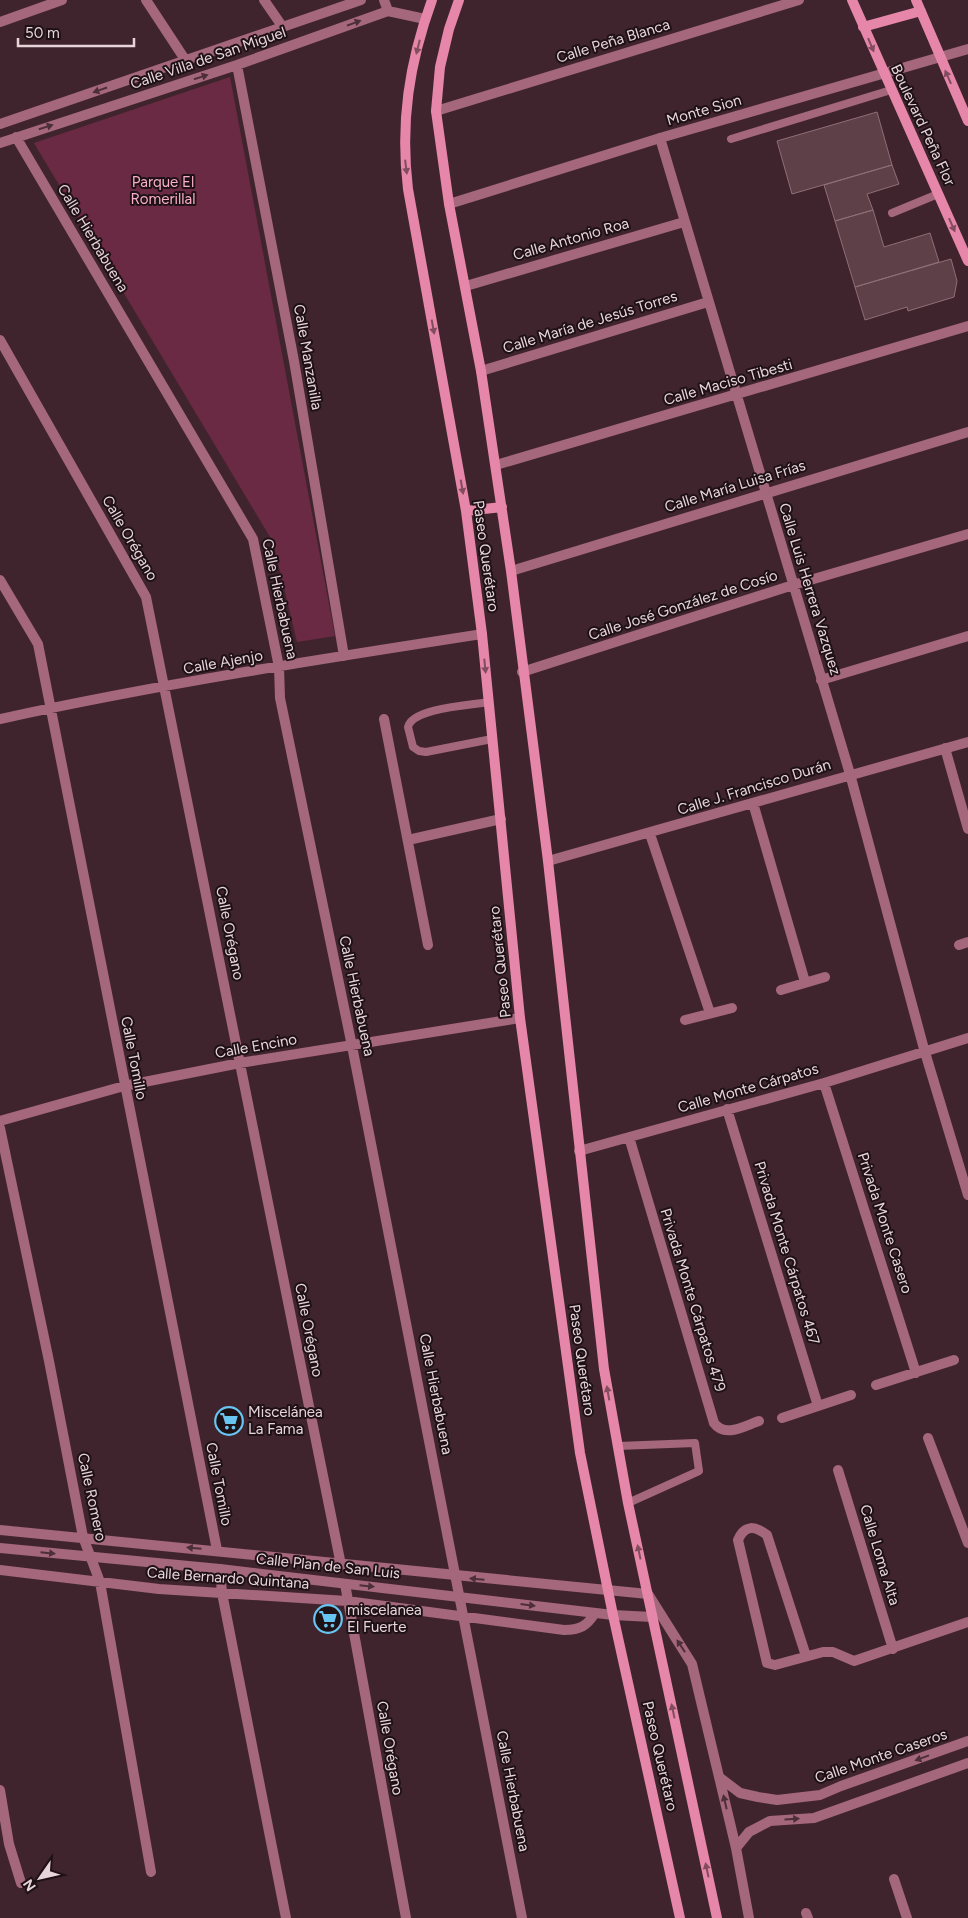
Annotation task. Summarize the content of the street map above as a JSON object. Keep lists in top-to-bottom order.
{
  "streets": {
    "main road": ["Boulevard Peña Flor", "Paseo Querétaro"],
    "street": [
      "Calle Peña Blanca",
      "Calle Villa de San Miguel",
      "Monte Sion",
      "Calle Hierbabuena",
      "Calle Antonio Roa",
      "Calle María de Jesús Torres",
      "Calle Manzanilla",
      "Calle Maciso Tibesti",
      "Calle María Luisa Frías",
      "Calle Orégano",
      "Calle Luis Herrera Vazquez",
      "Calle José González de Cosío",
      "Calle Ajenjo",
      "Calle J. Francisco Durán",
      "Calle Encino",
      "Calle Tomillo",
      "Calle Monte Cárpatos",
      "Privada Monte Casero",
      "Privada Monte Cárpatos 467",
      "Privada Monte Cárpatos 479",
      "Calle Romero",
      "Calle Loma Alta",
      "Calle Plan de San Luis",
      "Calle Bernardo Quintana",
      "Calle Monte Caseros"
    ]
  },
  "crossings": [
    ["Calle Peña Blanca", "Paseo Querétaro"],
    ["Calle Villa de San Miguel", "Calle Hierbabuena"],
    ["Calle Villa de San Miguel", "Calle Manzanilla"],
    ["Monte Sion", "Boulevard Peña Flor"],
    ["Monte Sion", "Paseo Querétaro"],
    ["Monte Sion", "Calle Luis Herrera Vazquez"],
    ["Calle Hierbabuena", "Calle Ajenjo"],
    ["Calle Hierbabuena", "Calle Encino"],
    ["Calle Hierbabuena", "Calle Plan de San Luis"],
    ["Calle Hierbabuena", "Calle Bernardo Quintana"],
    ["Calle Antonio Roa", "Paseo Querétaro"],
    ["Calle Antonio Roa", "Calle Luis Herrera Vazquez"],
    ["Calle María de Jesús Torres", "Paseo Querétaro"],
    ["Calle María de Jesús Torres", "Calle Luis Herrera Vazquez"],
    ["Calle Manzanilla", "Calle Ajenjo"],
    ["Calle Maciso Tibesti", "Paseo Querétaro"],
    ["Calle Maciso Tibesti", "Calle Luis Herrera Vazquez"],
    ["Calle María Luisa Frías", "Paseo Querétaro"],
    ["Calle María Luisa Frías", "Calle Luis Herrera Vazquez"],
    ["Calle Orégano", "Calle Ajenjo"],
    ["Calle Orégano", "Calle Encino"],
    ["Calle Orégano", "Calle Plan de San Luis"],
    ["Calle Orégano", "Calle Bernardo Quintana"],
    ["Paseo Querétaro", "Calle José González de Cosío"],
    ["Paseo Querétaro", "Calle Ajenjo"],
    ["Paseo Querétaro", "Calle J. Francisco Durán"],
    ["Paseo Querétaro", "Calle Encino"],
    ["Paseo Querétaro", "Calle Monte Cárpatos"],
    ["Paseo Querétaro", "Calle Plan de San Luis"],
    ["Calle Luis Herrera Vazquez", "Calle José González de Cosío"],
    ["Calle Luis Herrera Vazquez", "Calle J. Francisco Durán"],
    ["Calle Luis Herrera Vazquez", "Calle Monte Cárpatos"],
    ["Calle Ajenjo", "Calle Tomillo"],
    ["Calle Encino", "Calle Tomillo"],
    ["Calle Tomillo", "Calle Plan de San Luis"],
    ["Calle Monte Cárpatos", "Privada Monte Casero"],
    ["Calle Monte Cárpatos", "Privada Monte Cárpatos 467"],
    ["Calle Monte Cárpatos", "Privada Monte Cárpatos 479"],
    ["Calle Romero", "Calle Plan de San Luis"],
    ["Calle Romero", "Calle Bernardo Quintana"],
    ["Calle Plan de San Luis", "Calle Bernardo Quintana"]
  ],
  "parks": ["Parque El Romerillal"],
  "places": {
    "supermarket": ["Miscelánea La Fama", "miscelanea El Fuerte"]
  },
  "scale_bar": "50 m",
  "north": "bottom left"
}
